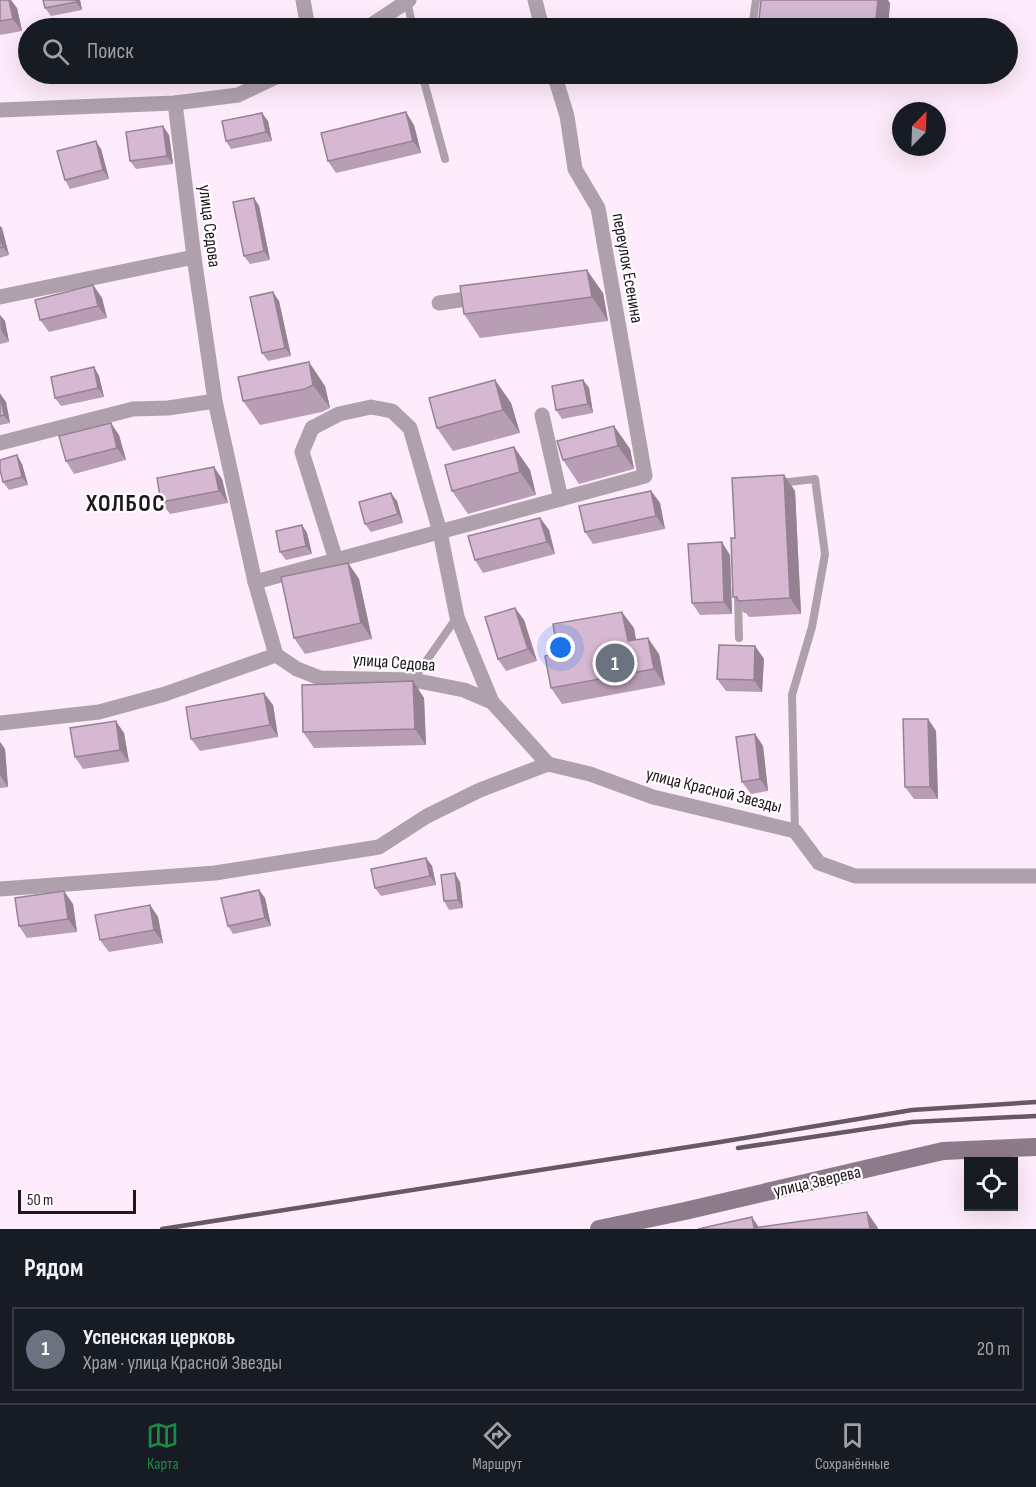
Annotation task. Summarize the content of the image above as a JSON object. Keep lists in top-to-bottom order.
{
  "streets": {
    "main road": ["улица Зверева"],
    "street": ["улица Седова", "переулок Есенина", "улица Красной Звезды"]
  },
  "crossings": [
    ["улица Седова", "улица Красной Звезды"]
  ],
  "districts": ["ХОЛБОС"],
  "scale_bar": "50 m",
  "north": "top right",
  "page": {
    "search": "Поиск",
    "pins": "1",
    "scale": "50 m",
    "heading": "Рядом",
    "list": [
      {
        "mark": "1",
        "name": "Успенская церковь",
        "note": "Храм · улица Красной Звезды",
        "value": "20 m"
      }
    ],
    "nav": ["Карта", "Маршрут", "Сохранённые"]
  }
}
